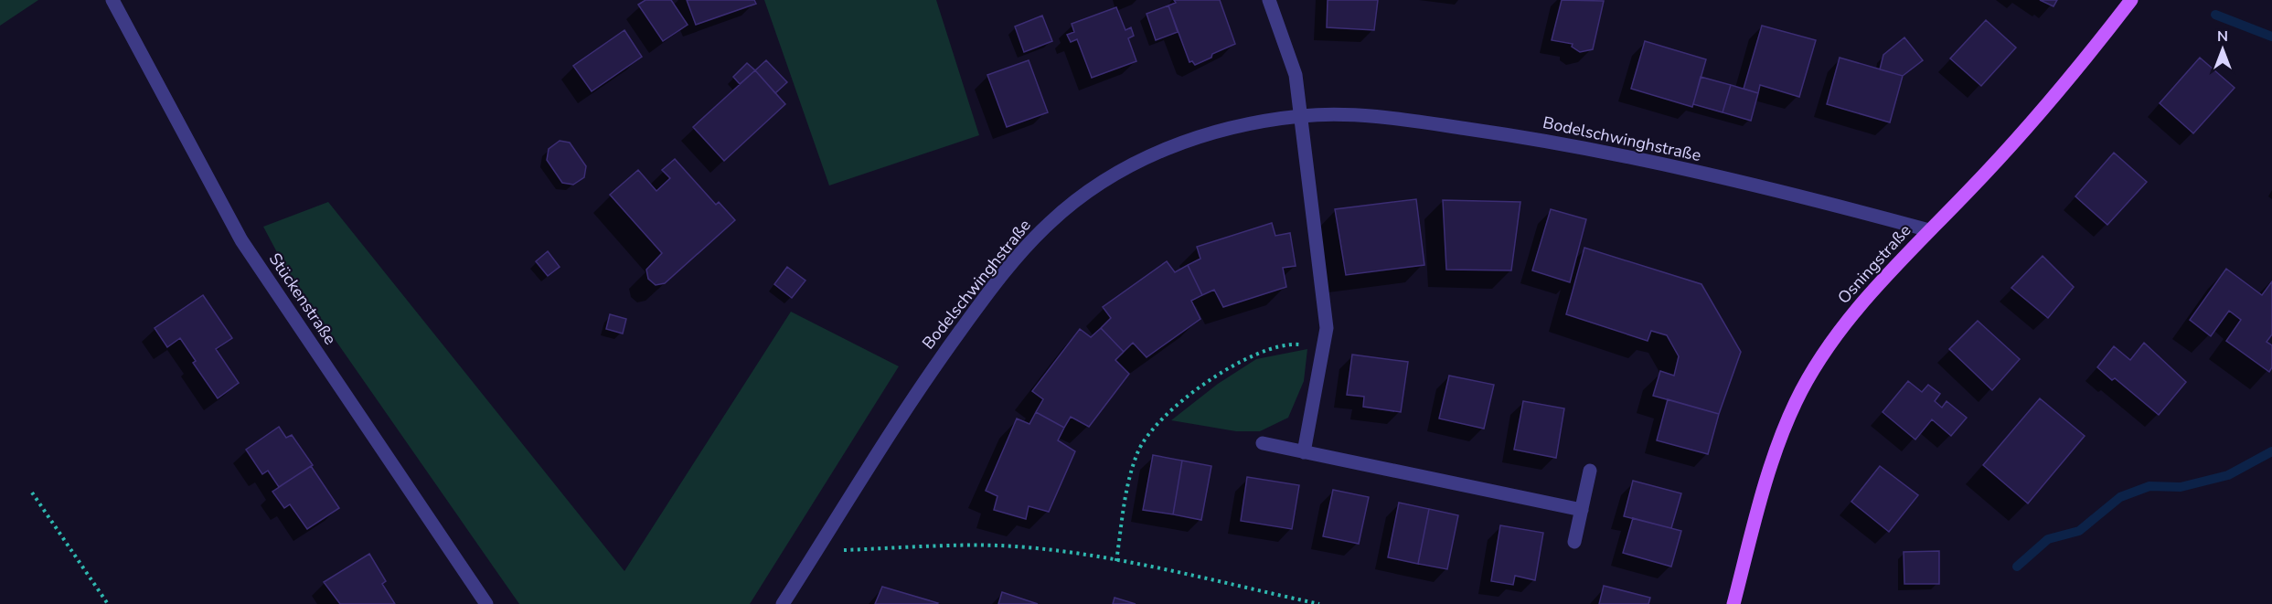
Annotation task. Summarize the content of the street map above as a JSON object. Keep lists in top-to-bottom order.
{
  "streets": {
    "main road": ["Osningstraße"],
    "street": ["Bodelschwinghstraße", "Stückenstraße"]
  },
  "crossings": [
    ["Bodelschwinghstraße", "Osningstraße"]
  ],
  "north": "top"
}
